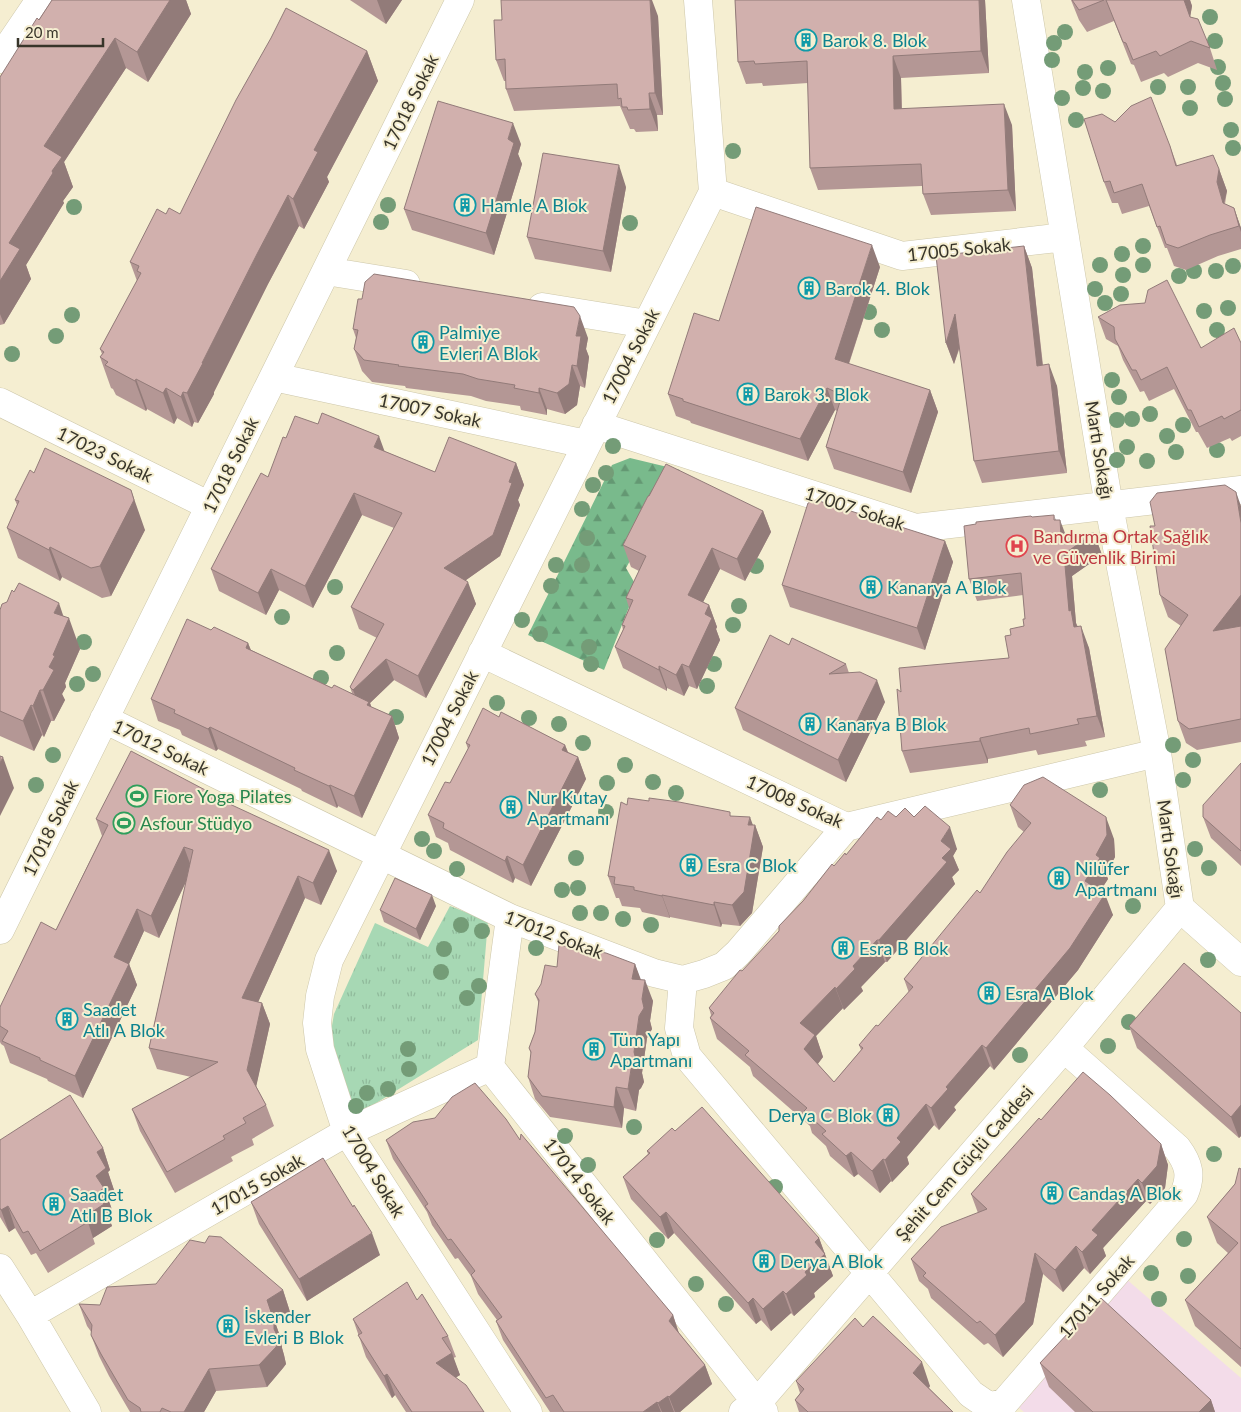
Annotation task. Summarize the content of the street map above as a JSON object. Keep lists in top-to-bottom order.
{
  "streets": {
    "street": [
      "17018 Sokak",
      "17005 Sokak",
      "17004 Sokak",
      "17007 Sokak",
      "Martı Sokağı",
      "17023 Sokak",
      "17012 Sokak",
      "17008 Sokak",
      "Şehit Cem Güçlü Caddesi",
      "17014 Sokak",
      "17015 Sokak",
      "17011 Sokak"
    ]
  },
  "crossings": [
    ["17018 Sokak", "17007 Sokak"],
    ["17018 Sokak", "17023 Sokak"],
    ["17018 Sokak", "17012 Sokak"],
    ["17005 Sokak", "17004 Sokak"],
    ["17005 Sokak", "Martı Sokağı"],
    ["17004 Sokak", "17007 Sokak"],
    ["17004 Sokak", "17012 Sokak"],
    ["17004 Sokak", "17008 Sokak"],
    ["17004 Sokak", "17015 Sokak"],
    ["17007 Sokak", "Martı Sokağı"],
    ["Martı Sokağı", "17008 Sokak"],
    ["Martı Sokağı", "Şehit Cem Güçlü Caddesi"],
    ["Şehit Cem Güçlü Caddesi", "17014 Sokak"],
    ["Şehit Cem Güçlü Caddesi", "17011 Sokak"],
    ["17014 Sokak", "17015 Sokak"]
  ],
  "places": {
    "building": [
      "Barok 8. Blok",
      "Hamle A Blok",
      "Barok 4. Blok",
      "Palmiye Evleri A Blok",
      "Barok 3. Blok",
      "Kanarya A Blok",
      "Kanarya B Blok",
      "Nur Kutay Apartmanı",
      "Esra C Blok",
      "Nilüfer Apartmanı",
      "Esra B Blok",
      "Esra A Blok",
      "Saadet Atlı A Blok",
      "Tüm Yapı Apartmanı",
      "Derya C Blok",
      "Candaş A Blok",
      "Saadet Atlı B Blok",
      "Derya A Blok",
      "İskender Evleri B Blok"
    ],
    "hospital": ["Bandırma Ortak Sağlık ve Güvenlik Birimi"],
    "sports": ["Fiore Yoga Pilates", "Asfour Stüdyo"]
  },
  "scale_bar": "20 m"
}
